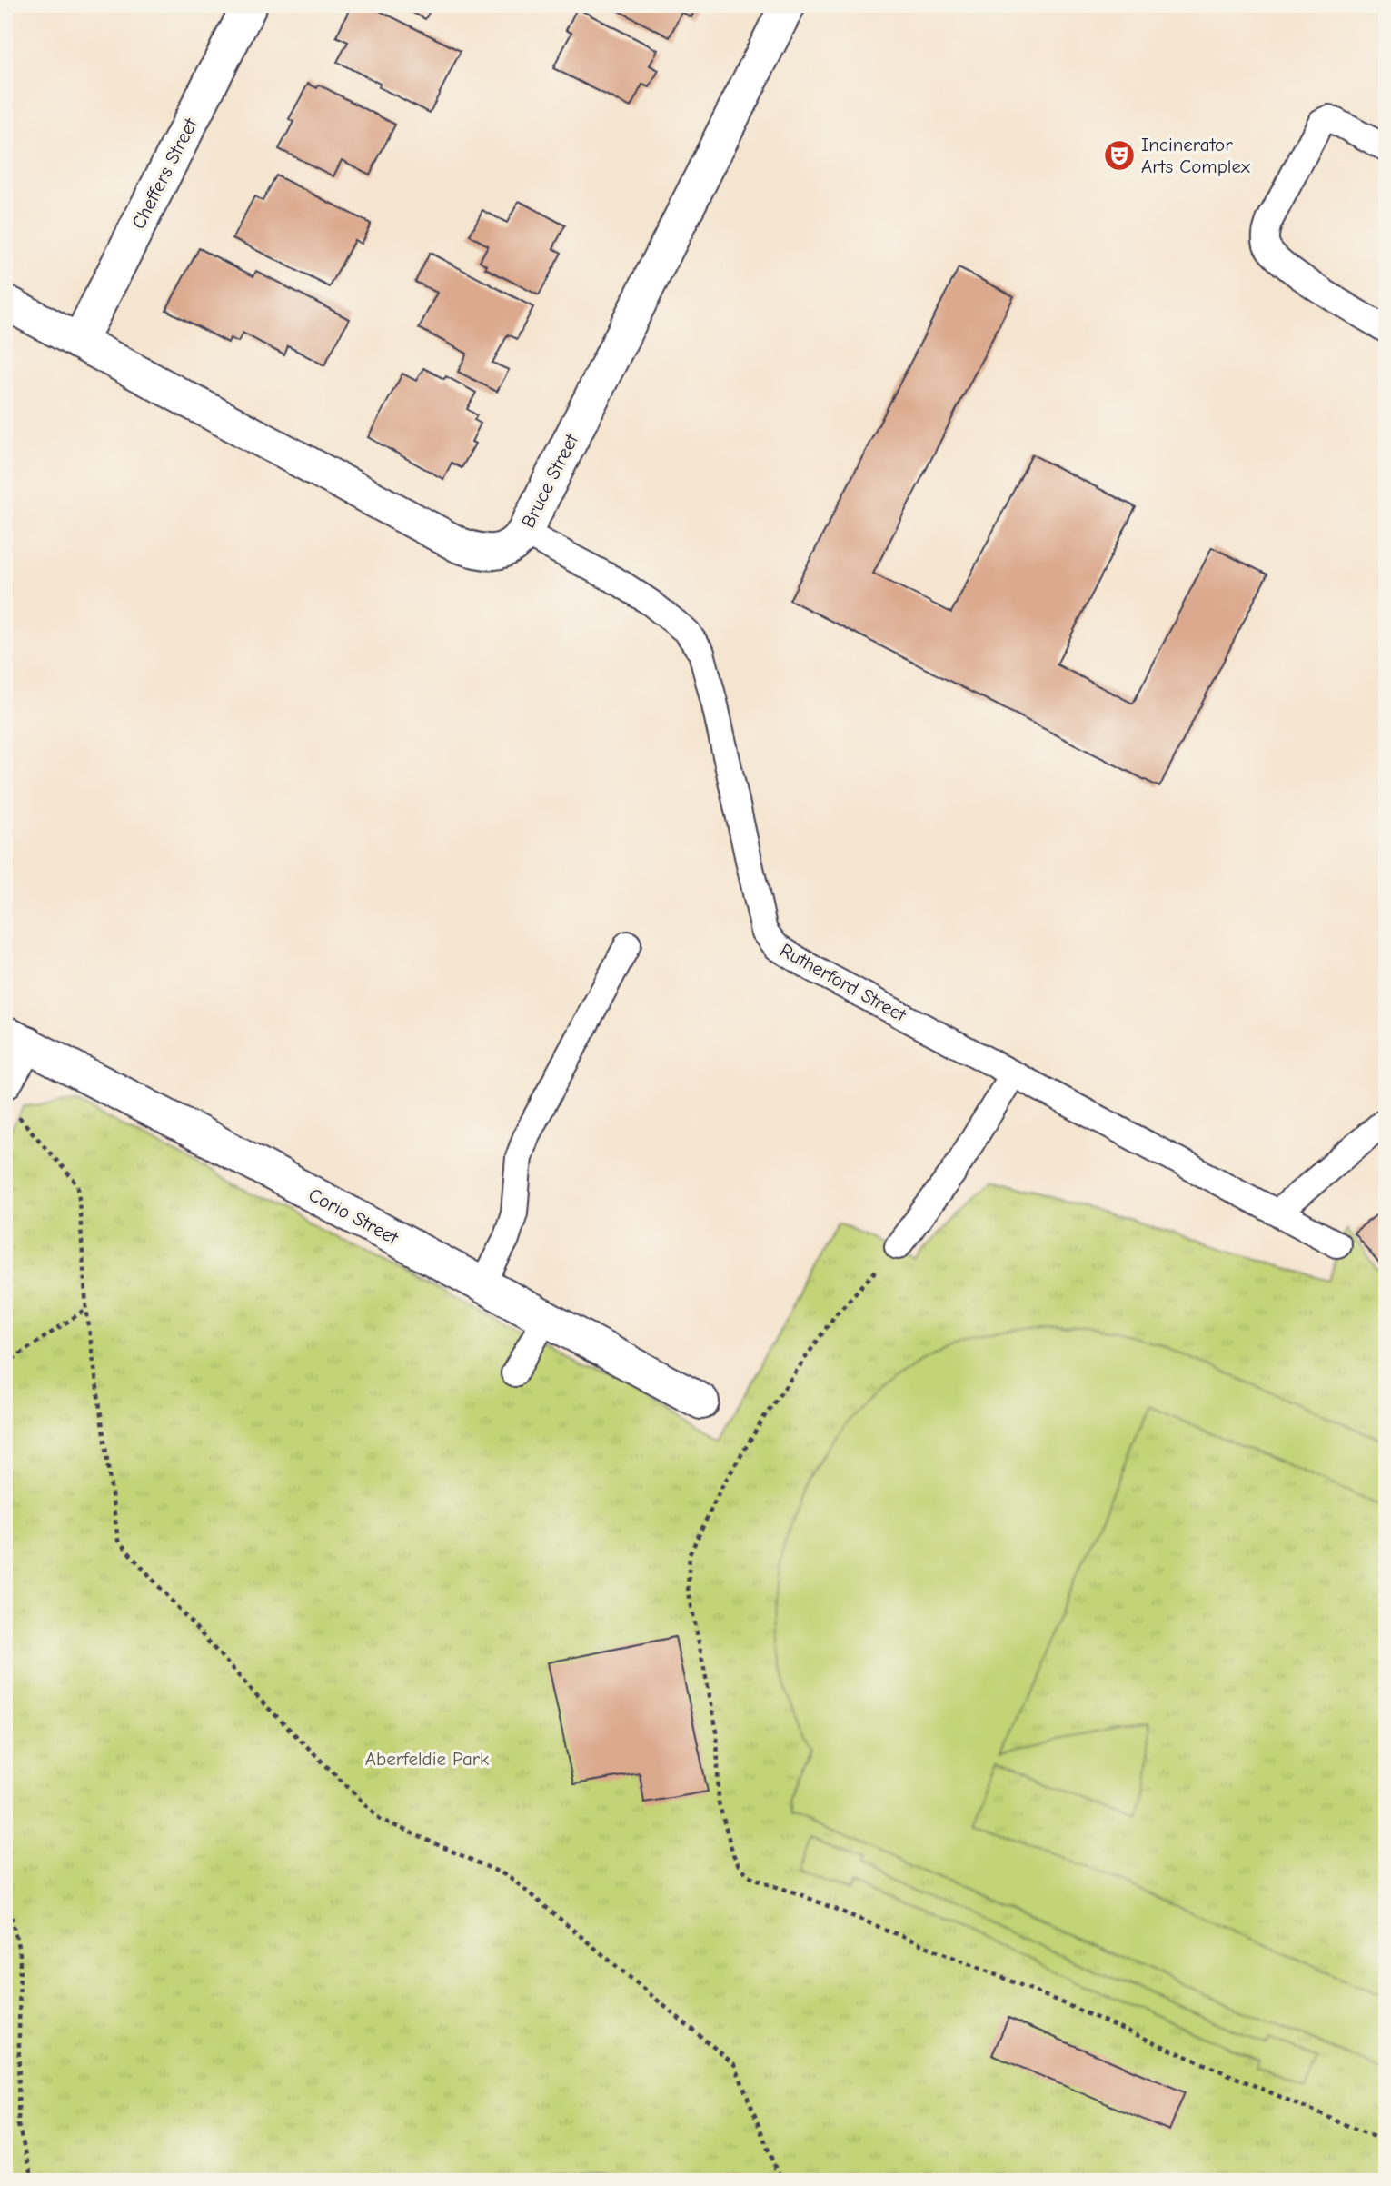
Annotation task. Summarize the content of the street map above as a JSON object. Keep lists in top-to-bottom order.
{
  "streets": {
    "street": ["Cheffers Street", "Bruce Street", "Corio Street"],
    "lane": ["Rutherford Street"]
  },
  "crossings": [
    ["Cheffers Street", "Bruce Street"],
    ["Bruce Street", "Rutherford Street"]
  ],
  "parks": ["Aberfeldie Park"],
  "places": {
    "theatre": ["Incinerator Arts Complex"]
  }
}
